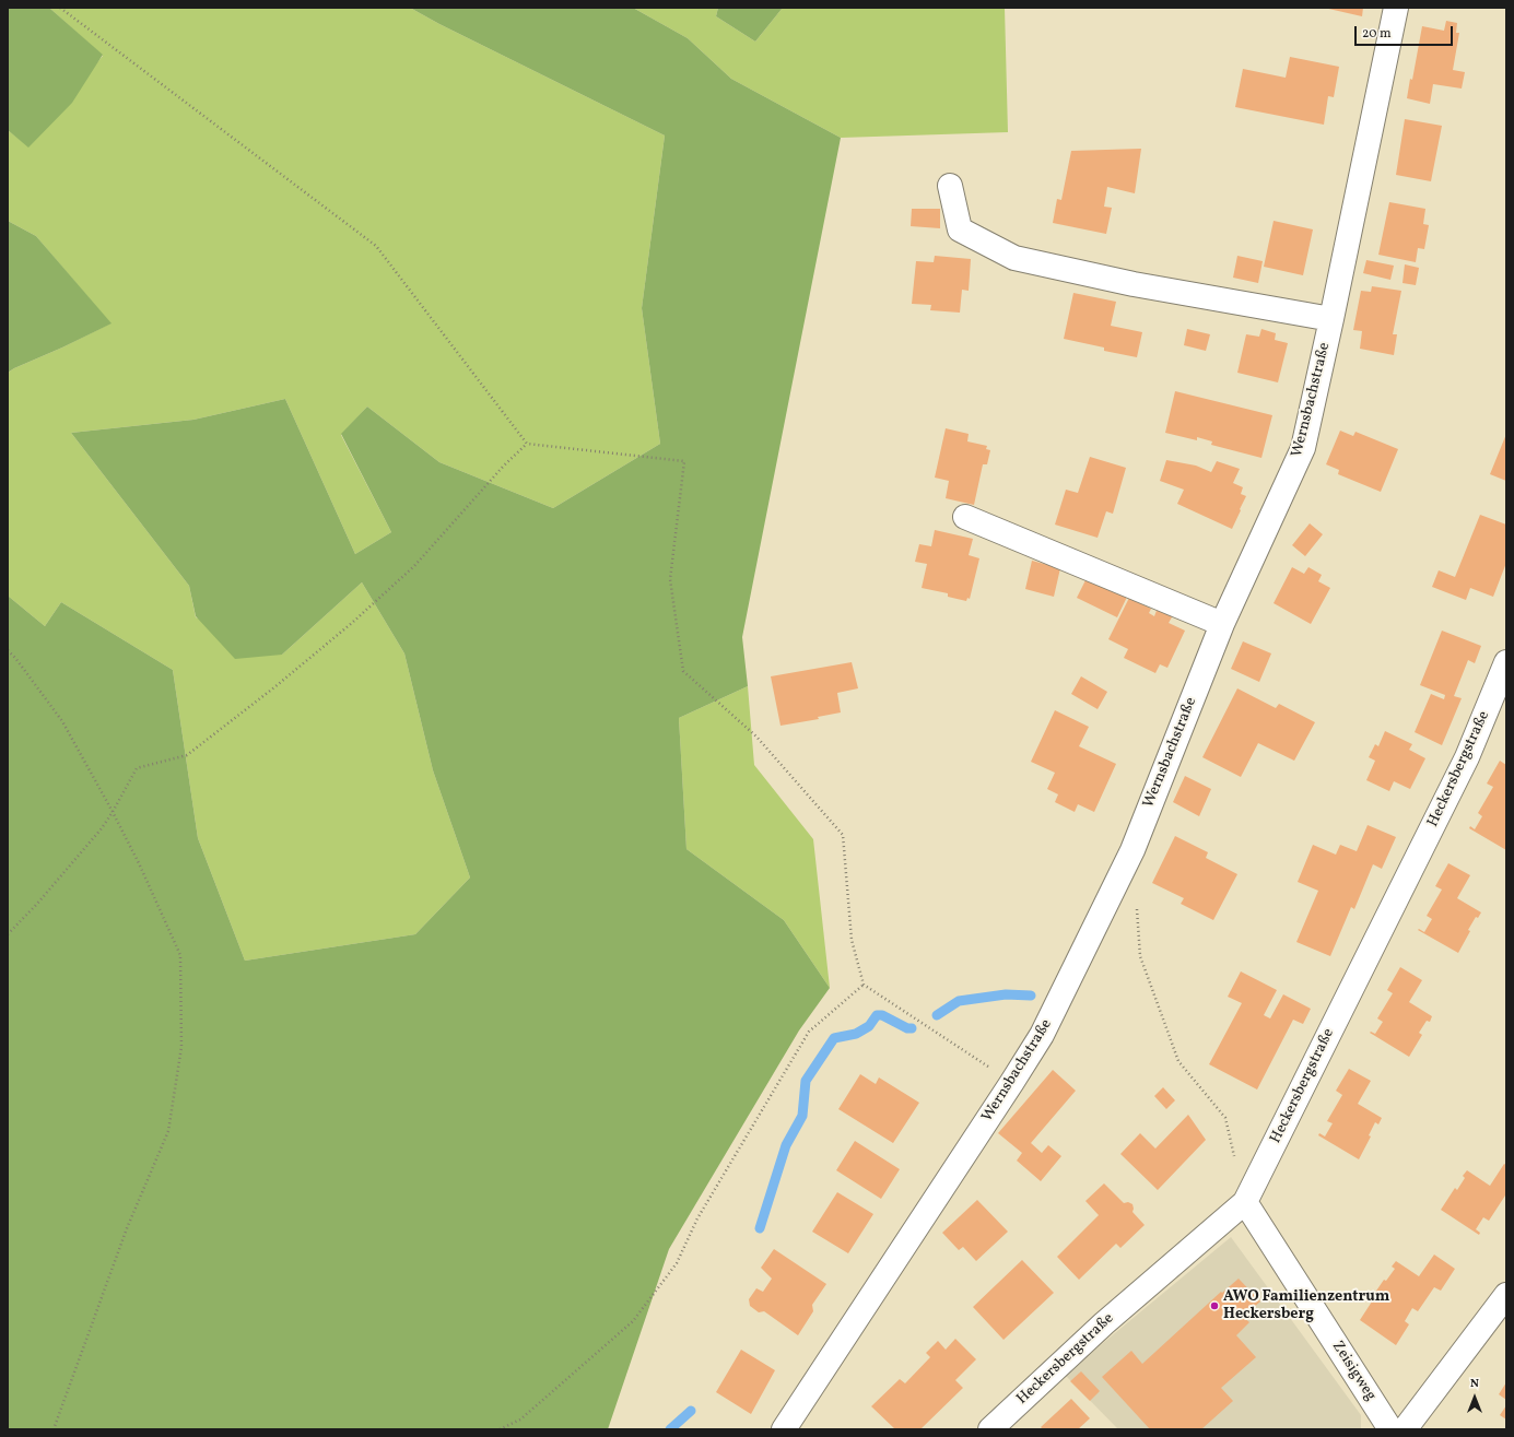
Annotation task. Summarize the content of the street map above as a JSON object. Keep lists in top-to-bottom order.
{
  "streets": {
    "street": ["Wernsbachstraße", "Heckersbergstraße", "Zeisigweg"]
  },
  "crossings": [
    ["Heckersbergstraße", "Zeisigweg"]
  ],
  "places": ["AWO Familienzentrum Heckersberg"],
  "scale_bar": "20 m",
  "north": "top"
}
